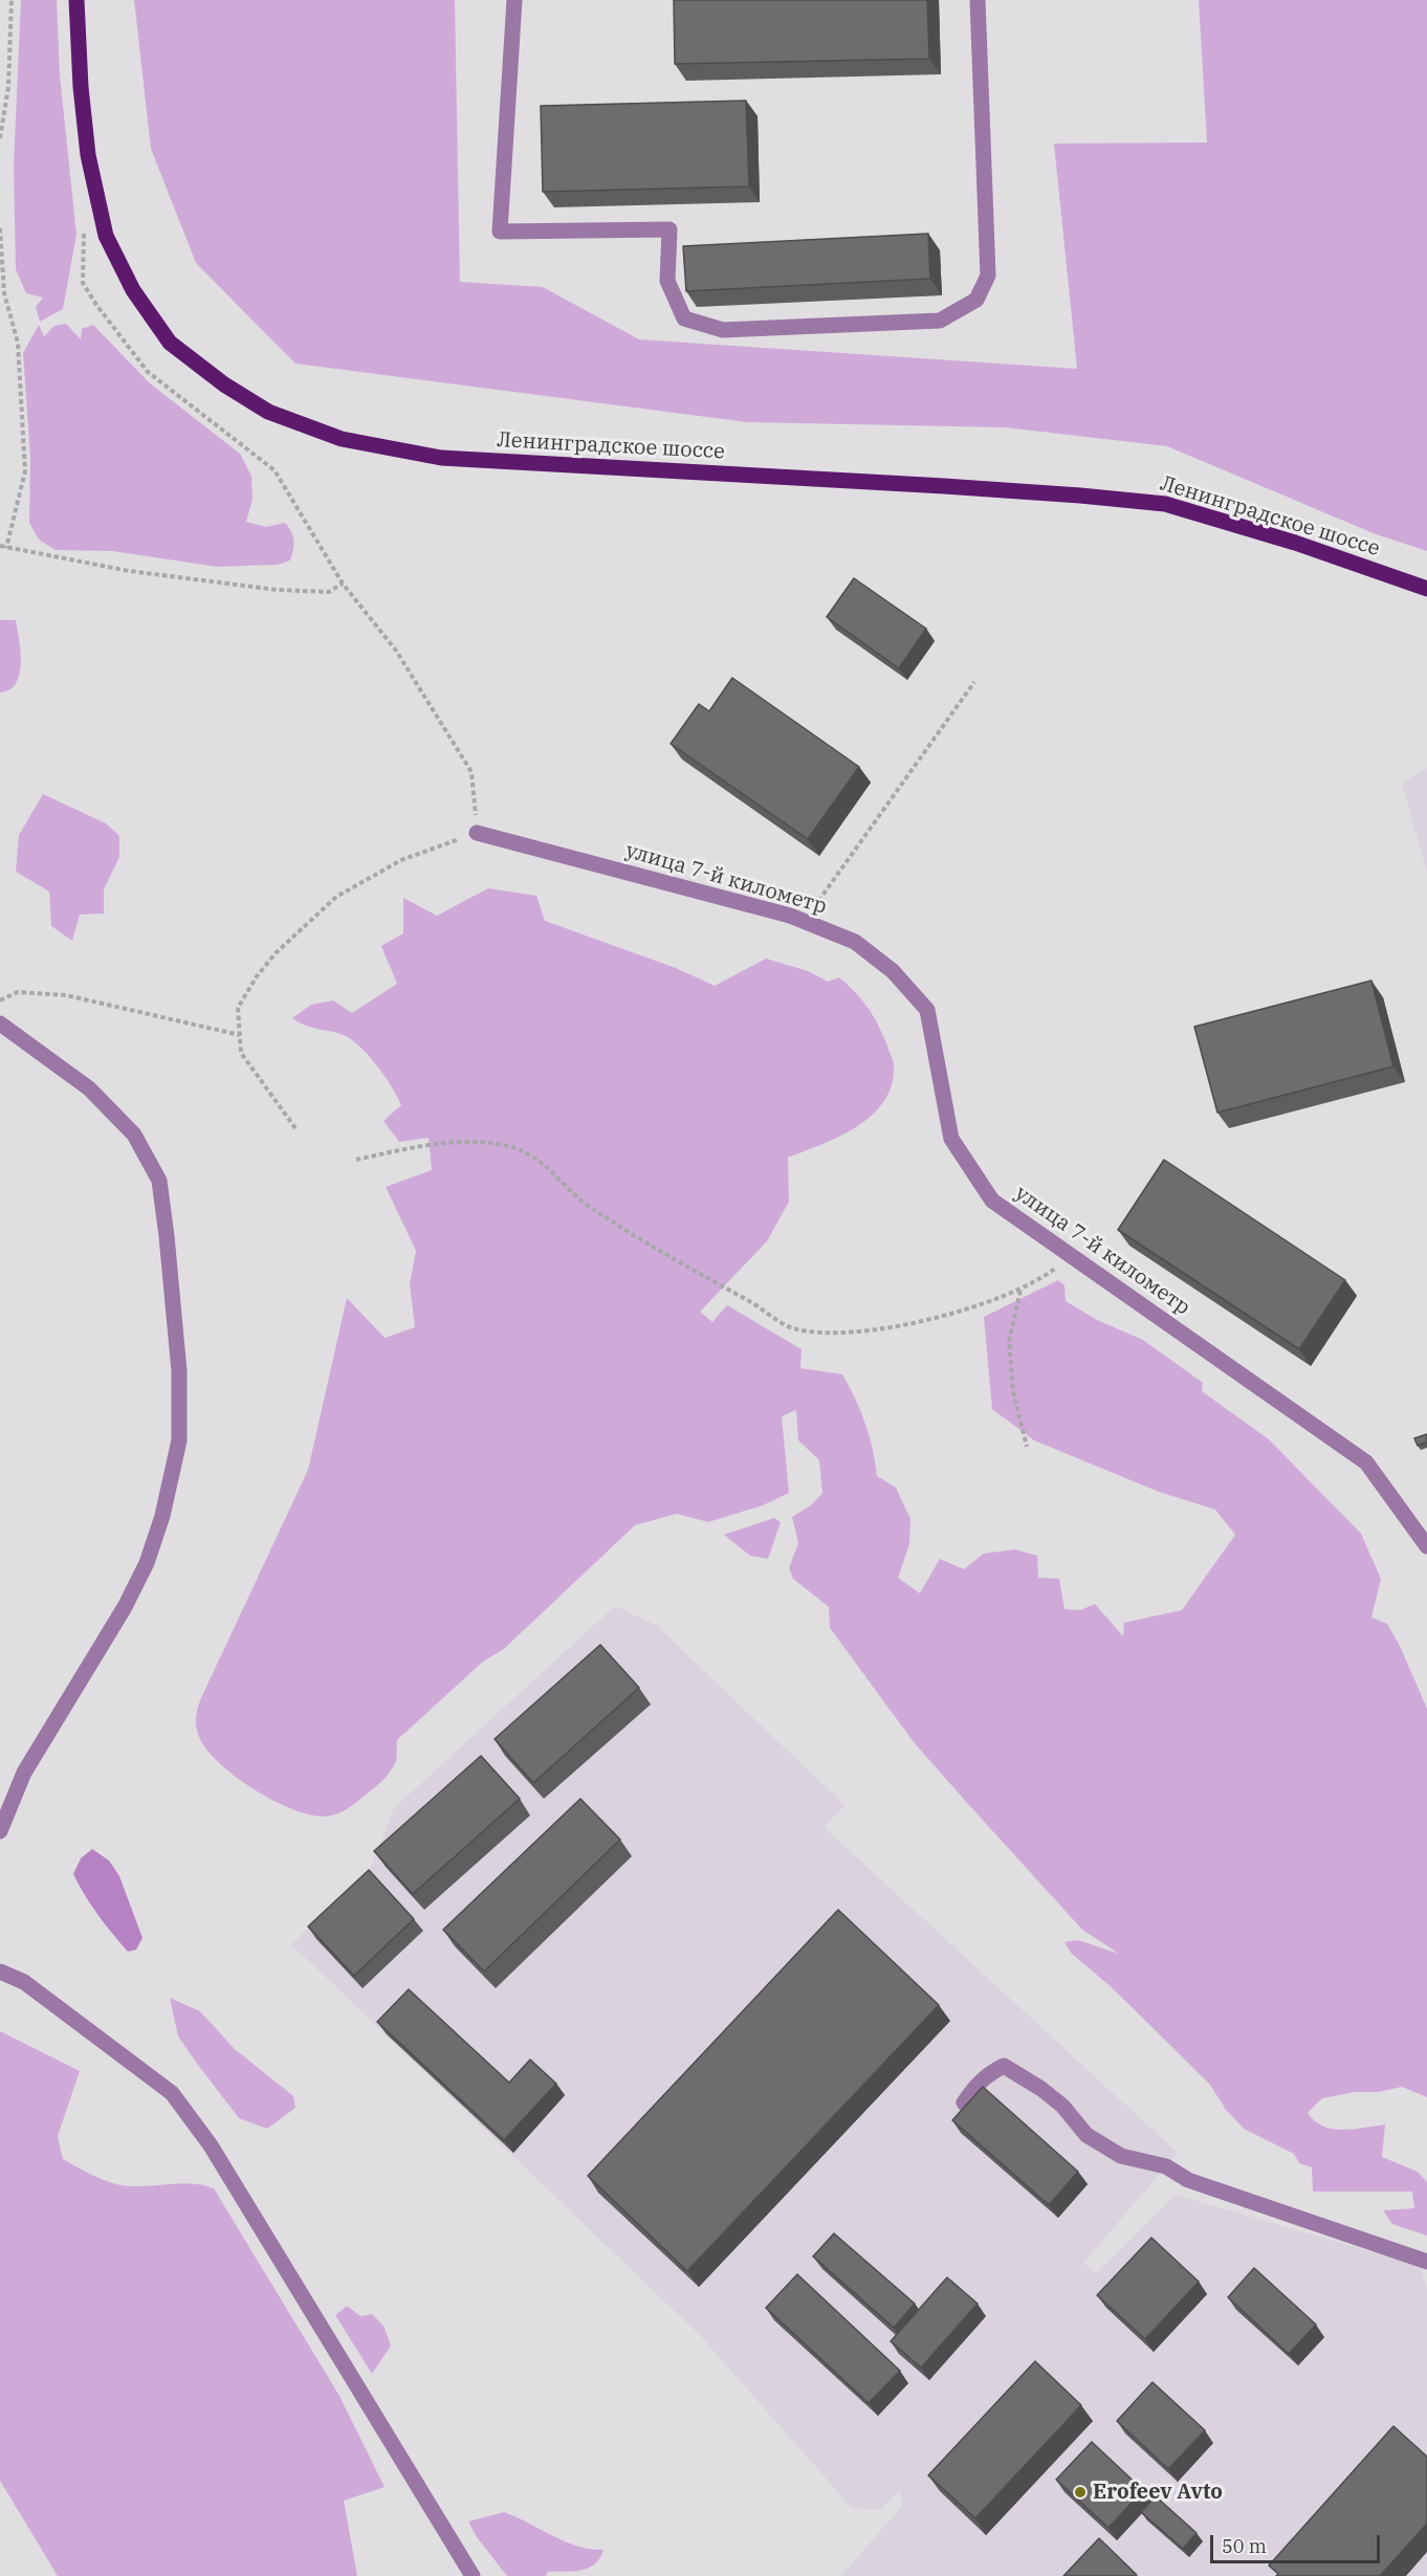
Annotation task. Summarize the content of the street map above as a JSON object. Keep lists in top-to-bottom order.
{
  "streets": {
    "main road": ["Ленинградское шоссе"],
    "lane": ["улица 7-й километр"]
  },
  "places": ["Erofeev Avto"],
  "scale_bar": "50 m"
}
